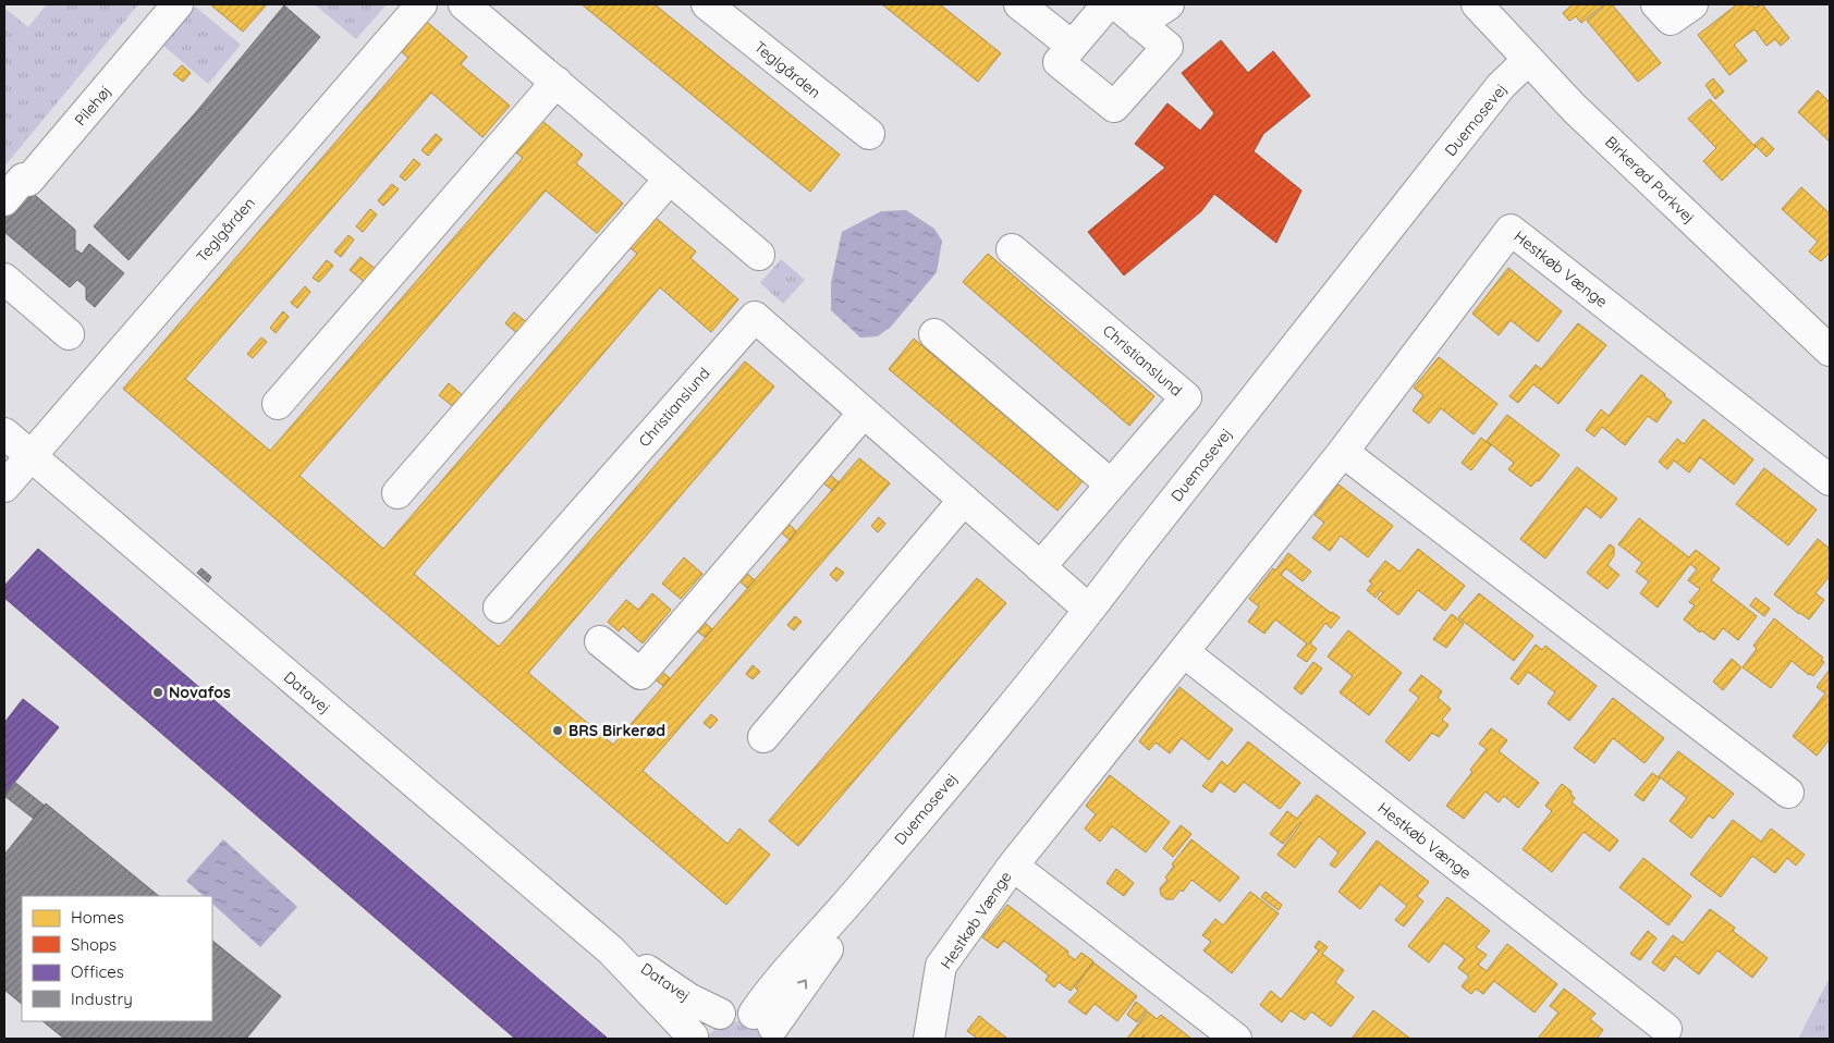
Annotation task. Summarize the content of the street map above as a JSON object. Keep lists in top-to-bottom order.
{
  "streets": {
    "street": [
      "Teglgården",
      "Pilehøj",
      "Duemosevej",
      "Birkerød Parkvej",
      "Hestkøb Vænge",
      "Christianslund",
      "Datavej"
    ]
  },
  "crossings": [
    ["Teglgården", "Datavej"],
    ["Duemosevej", "Birkerød Parkvej"],
    ["Duemosevej", "Christianslund"]
  ],
  "places": ["Novafos", "BRS Birkerød"],
  "legend": [
    "Homes",
    "Shops",
    "Offices",
    "Industry"
  ]
}
